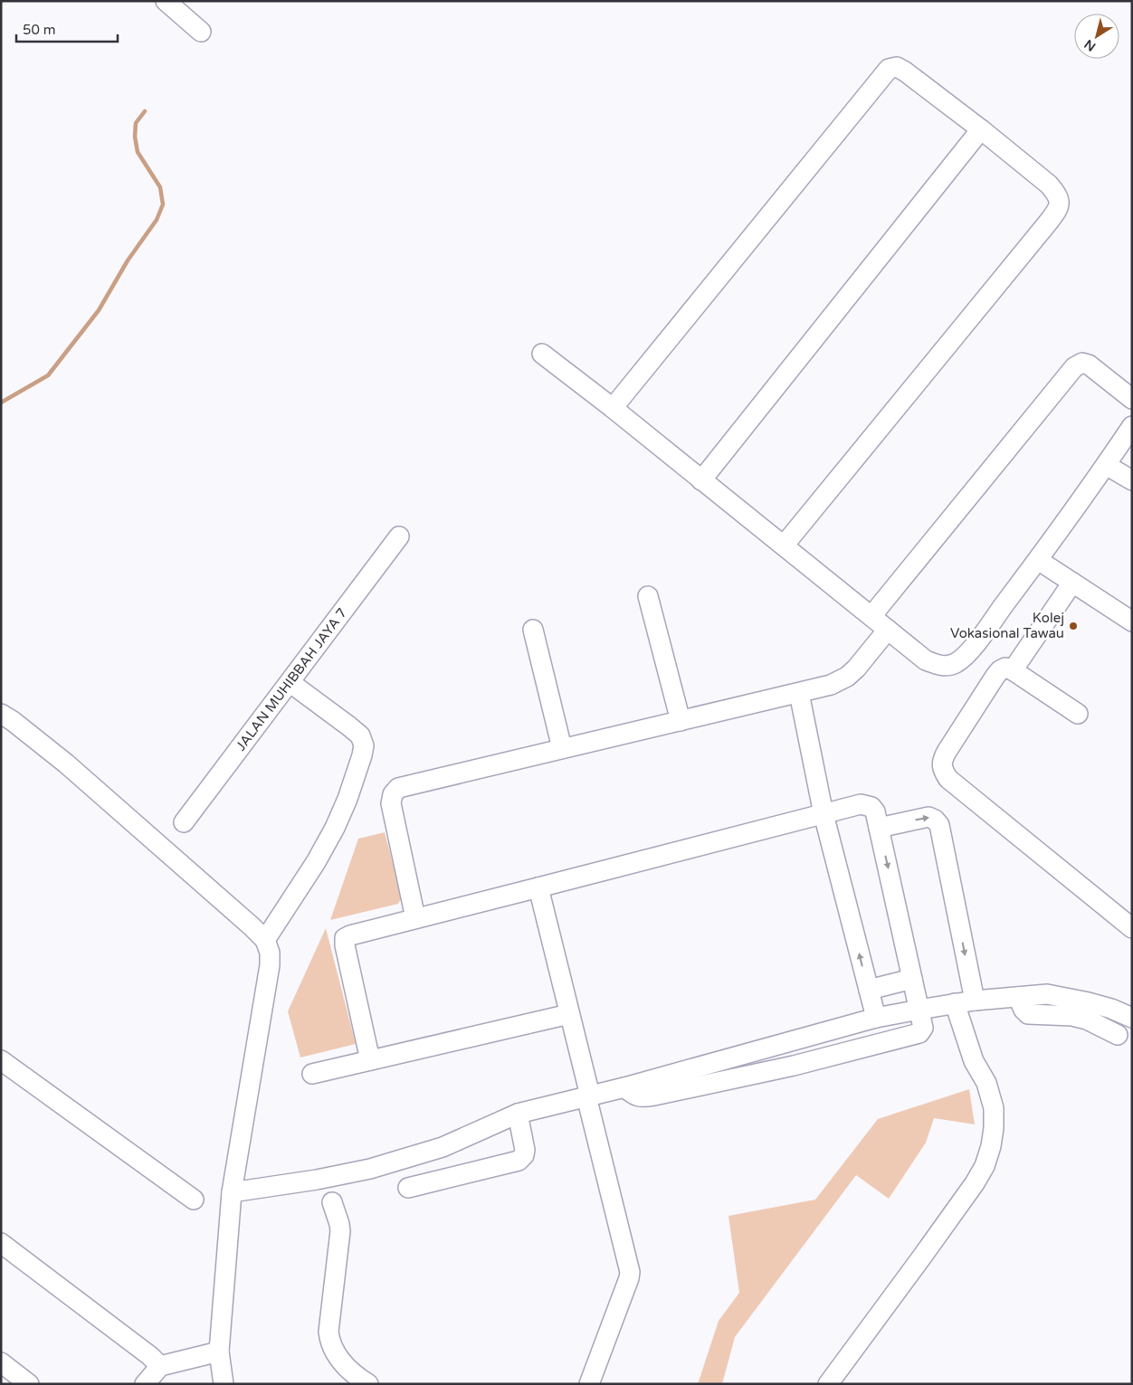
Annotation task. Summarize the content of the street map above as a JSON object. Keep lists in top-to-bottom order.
{
  "streets": {
    "street": ["JALAN MUHIBBAH JAYA 7"]
  },
  "places": ["Kolej Vokasional Tawau"],
  "scale_bar": "50 m",
  "north": "bottom left"
}
